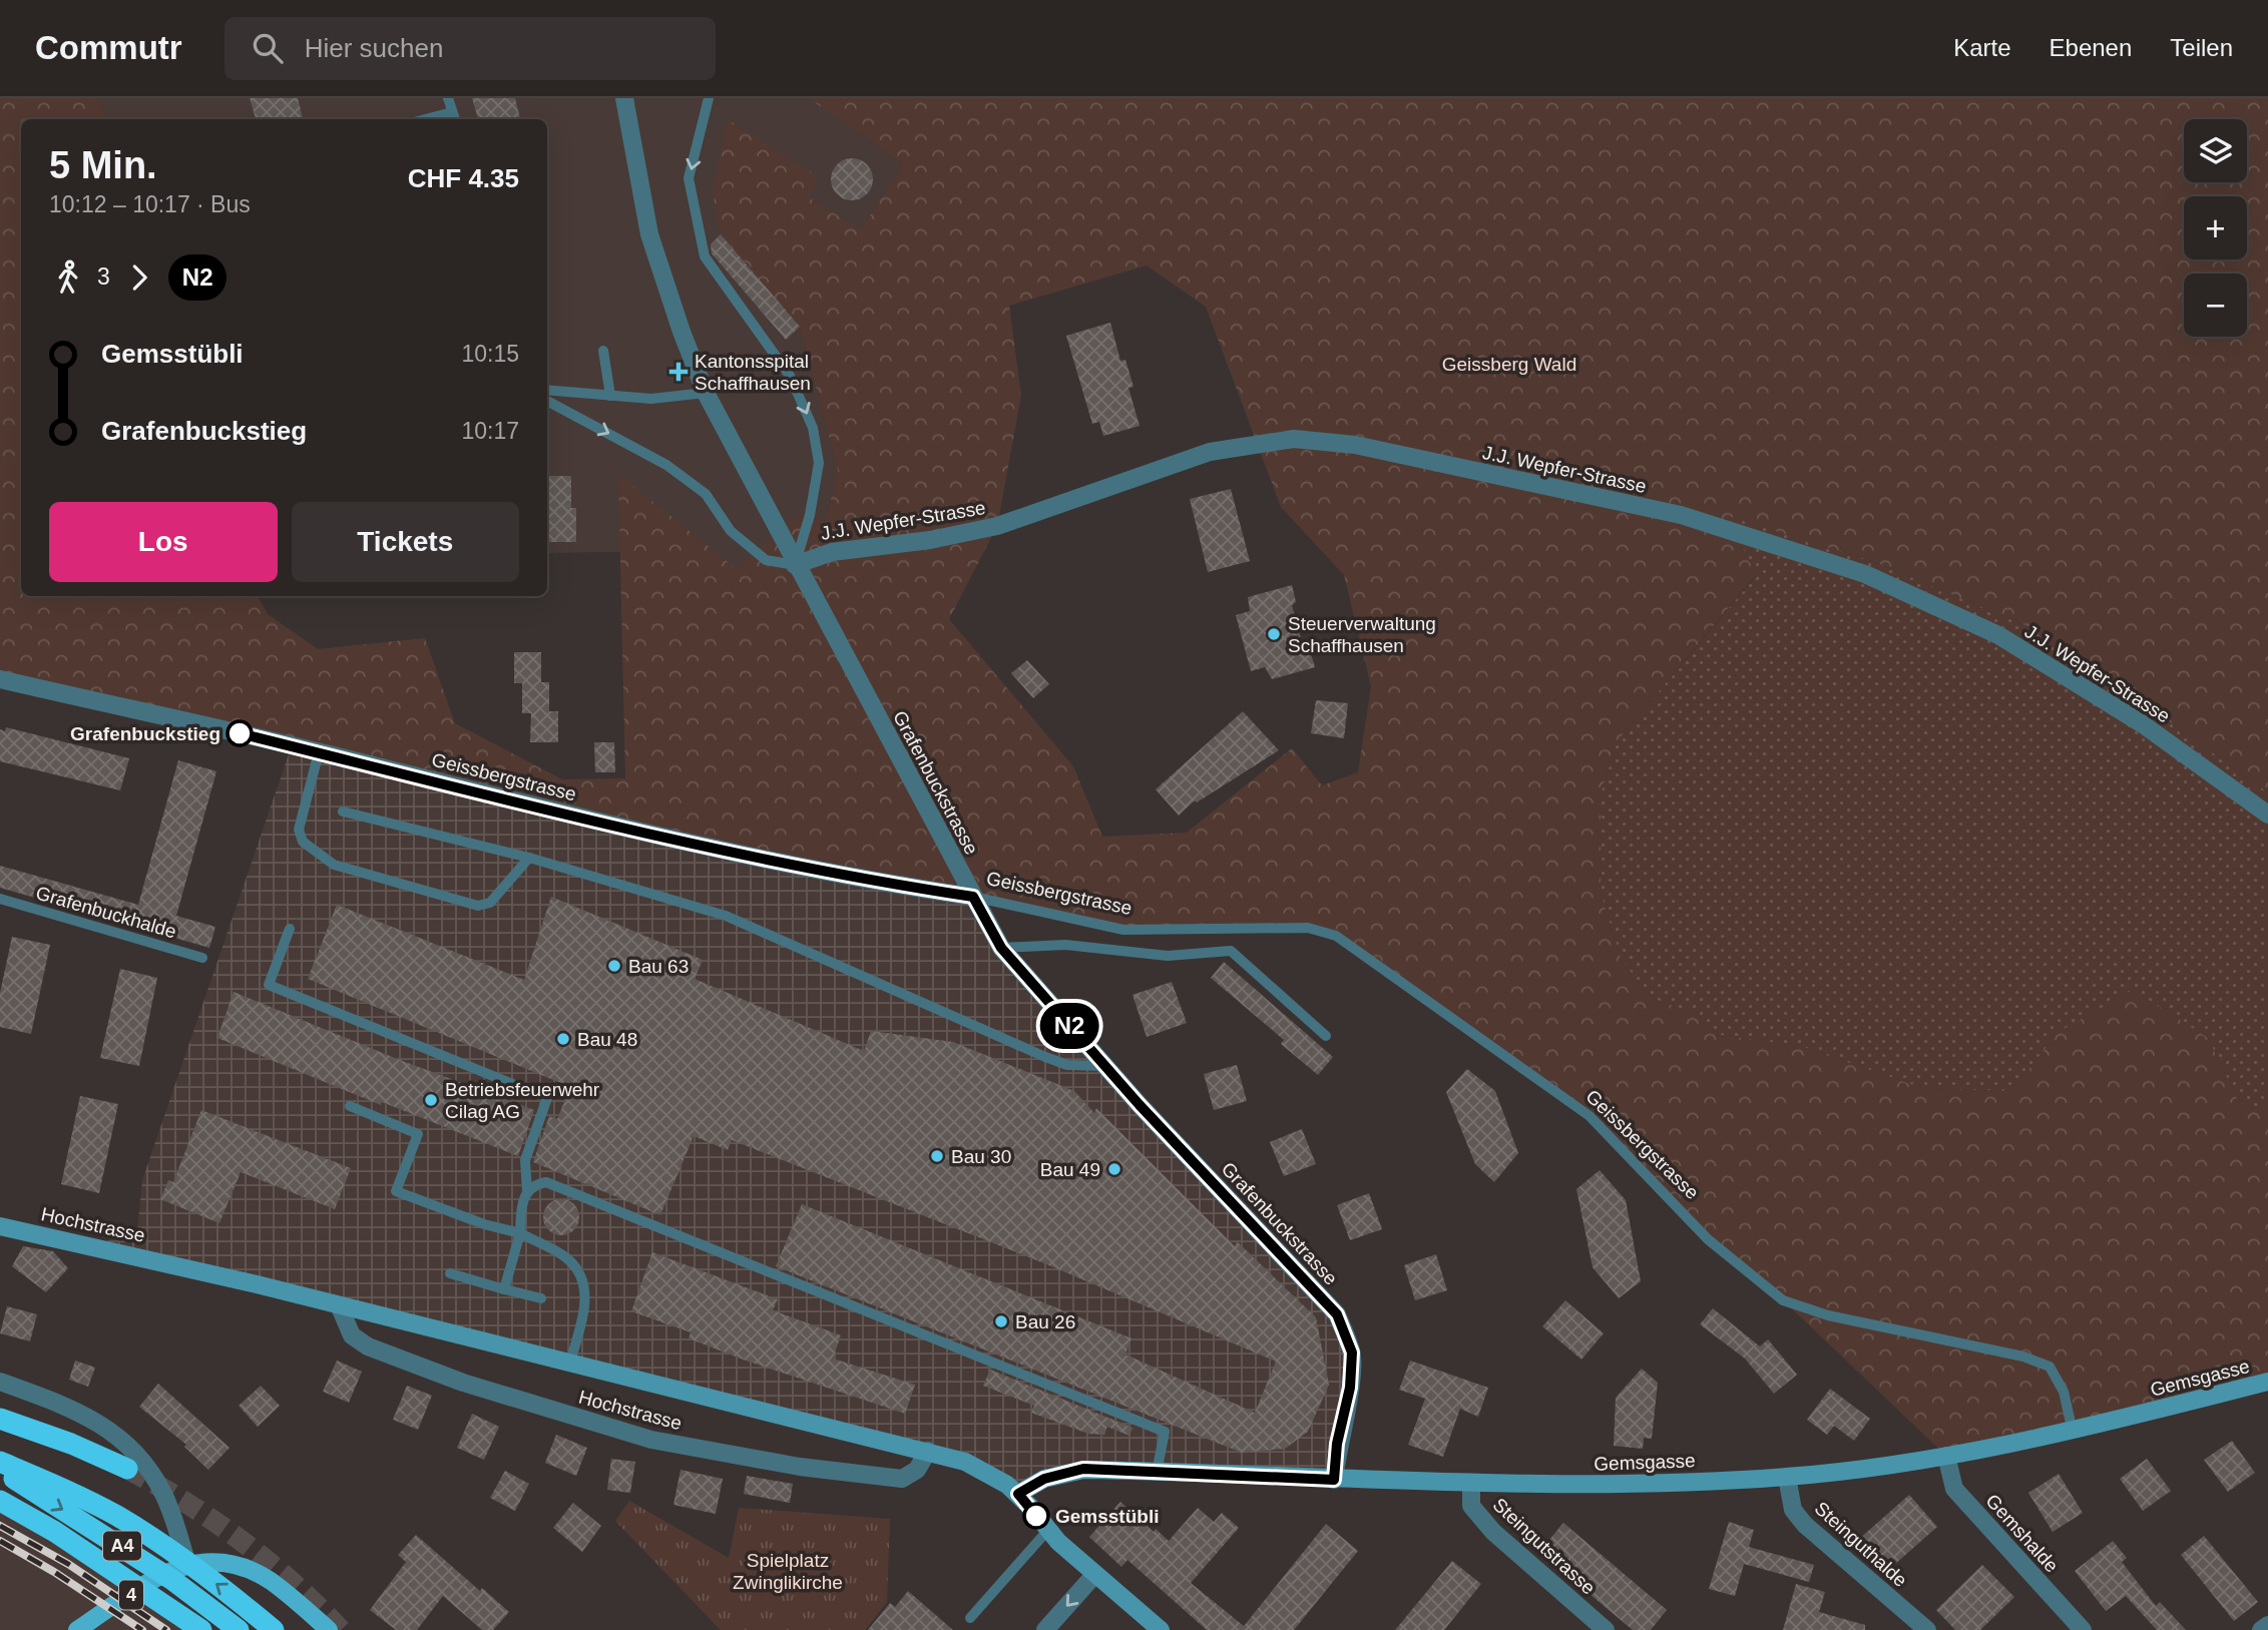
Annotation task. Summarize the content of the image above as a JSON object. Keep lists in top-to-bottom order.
{
  "streets": {
    "highway": ["A4"],
    "main road": ["4"],
    "street": [
      "J.J. Wepfer-Strasse",
      "Geissbergstrasse",
      "Grafenbuckstrasse",
      "Hochstrasse",
      "Gemsgasse",
      "Gemshalde",
      "Steinguthalde",
      "Steingutstrasse"
    ],
    "lane": ["Grafenbuckhalde"]
  },
  "crossings": [
    ["J.J. Wepfer-Strasse", "Grafenbuckstrasse"],
    ["Geissbergstrasse", "Grafenbuckstrasse"],
    ["Geissbergstrasse", "Gemsgasse"],
    ["Grafenbuckstrasse", "Gemsgasse"],
    ["Hochstrasse", "Gemsgasse"],
    ["Gemsgasse", "Gemshalde"],
    ["Gemsgasse", "Steinguthalde"],
    ["Gemsgasse", "Steingutstrasse"]
  ],
  "parks": ["Geissberg Wald", "Spielplatz Zwinglikirche"],
  "places": {
    "health": ["Kantonsspital Schaffhausen"],
    "other": [
      "Steuerverwaltung Schaffhausen",
      "Grafenbuckstieg",
      "Bau 63",
      "Bau 48",
      "Betriebsfeuerwehr Cilag AG",
      "Bau 30",
      "Bau 49",
      "Bau 26",
      "Gemsstübli"
    ]
  },
  "lines": ["bus line N2"],
  "page": {
    "header": "Commutr",
    "search": "Hier suchen",
    "nav": ["Karte", "Ebenen", "Teilen"],
    "on_map": "N2",
    "map_buttons": ["+", "−"],
    "heading": ["5 Min.", "10:12 – 10:17 · Bus", "CHF 4.35"],
    "legs": ["3", "N2"],
    "list": [
      {
        "name": "Gemsstübli",
        "value": "10:15"
      },
      {
        "name": "Grafenbuckstieg",
        "value": "10:17"
      }
    ],
    "buttons": ["Los", "Tickets"]
  }
}
